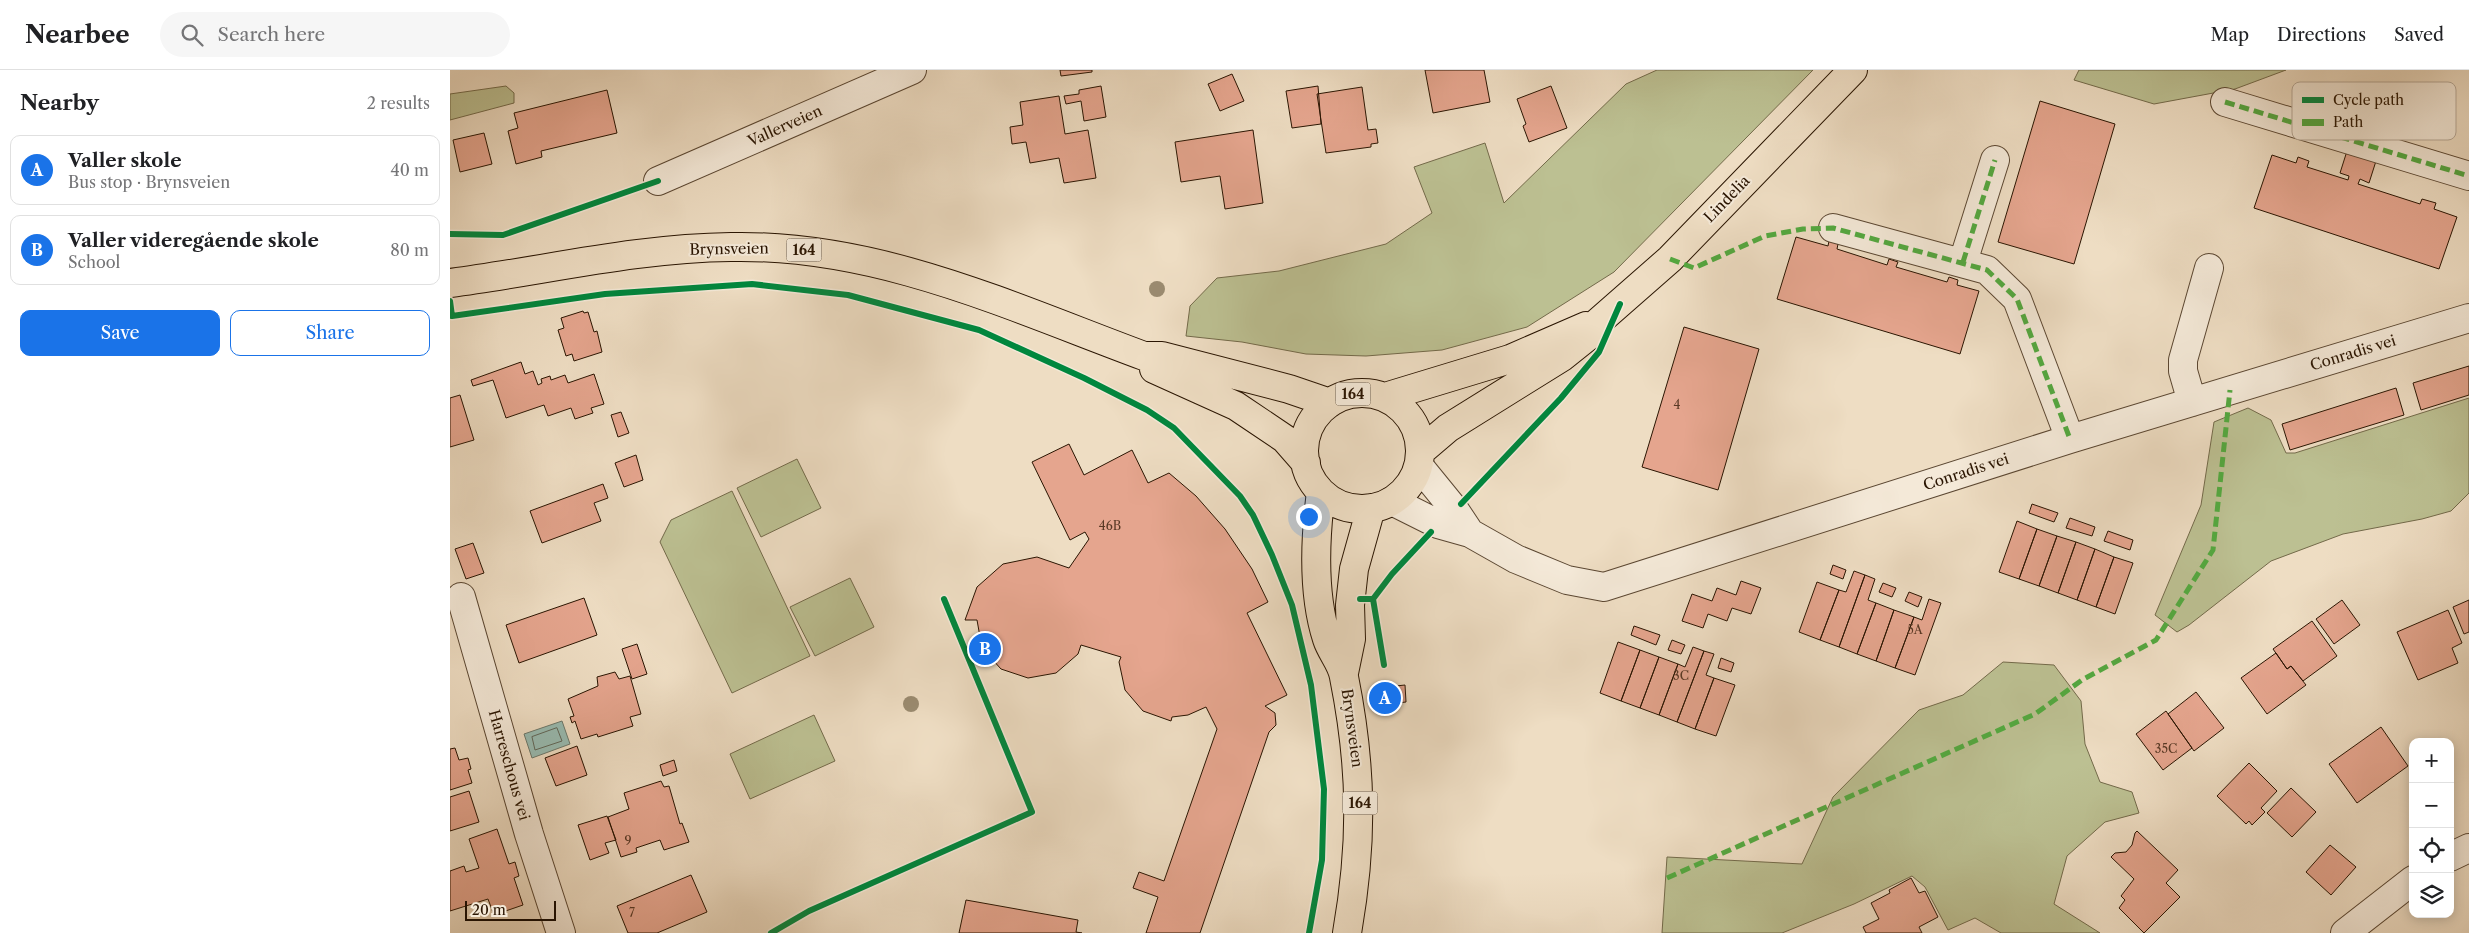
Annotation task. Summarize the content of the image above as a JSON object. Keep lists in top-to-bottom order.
{
  "streets": {
    "main road": ["Lindelia", "Brynsveien", "164"],
    "street": ["Vallerveien", "Conradis vei", "Harreschous vei"]
  },
  "crossings": [
    ["Lindelia", "Brynsveien"],
    ["Lindelia", "164"],
    ["Lindelia", "Conradis vei"],
    ["Brynsveien", "164"],
    ["Brynsveien", "Conradis vei"],
    ["164", "Conradis vei"]
  ],
  "house_numbers": [
    "4",
    "46B",
    "5A",
    "3C",
    "35C",
    "9",
    "7"
  ],
  "legend": ["Cycle path", "Path"],
  "scale_bar": "20 m",
  "page": {
    "header": "Nearbee",
    "search": "Search here",
    "nav": ["Map", "Directions", "Saved"],
    "heading": ["Nearby", "2 results"],
    "list": [
      {
        "mark": "A",
        "name": "Valler skole",
        "note": "Bus stop · Brynsveien",
        "value": "40 m"
      },
      {
        "mark": "B",
        "name": "Valler videregående skole",
        "note": "School",
        "value": "80 m"
      }
    ],
    "buttons": ["Save", "Share"],
    "pins": ["B", "A"],
    "map_buttons": ["+", "−"],
    "scale": "20 m"
  }
}
